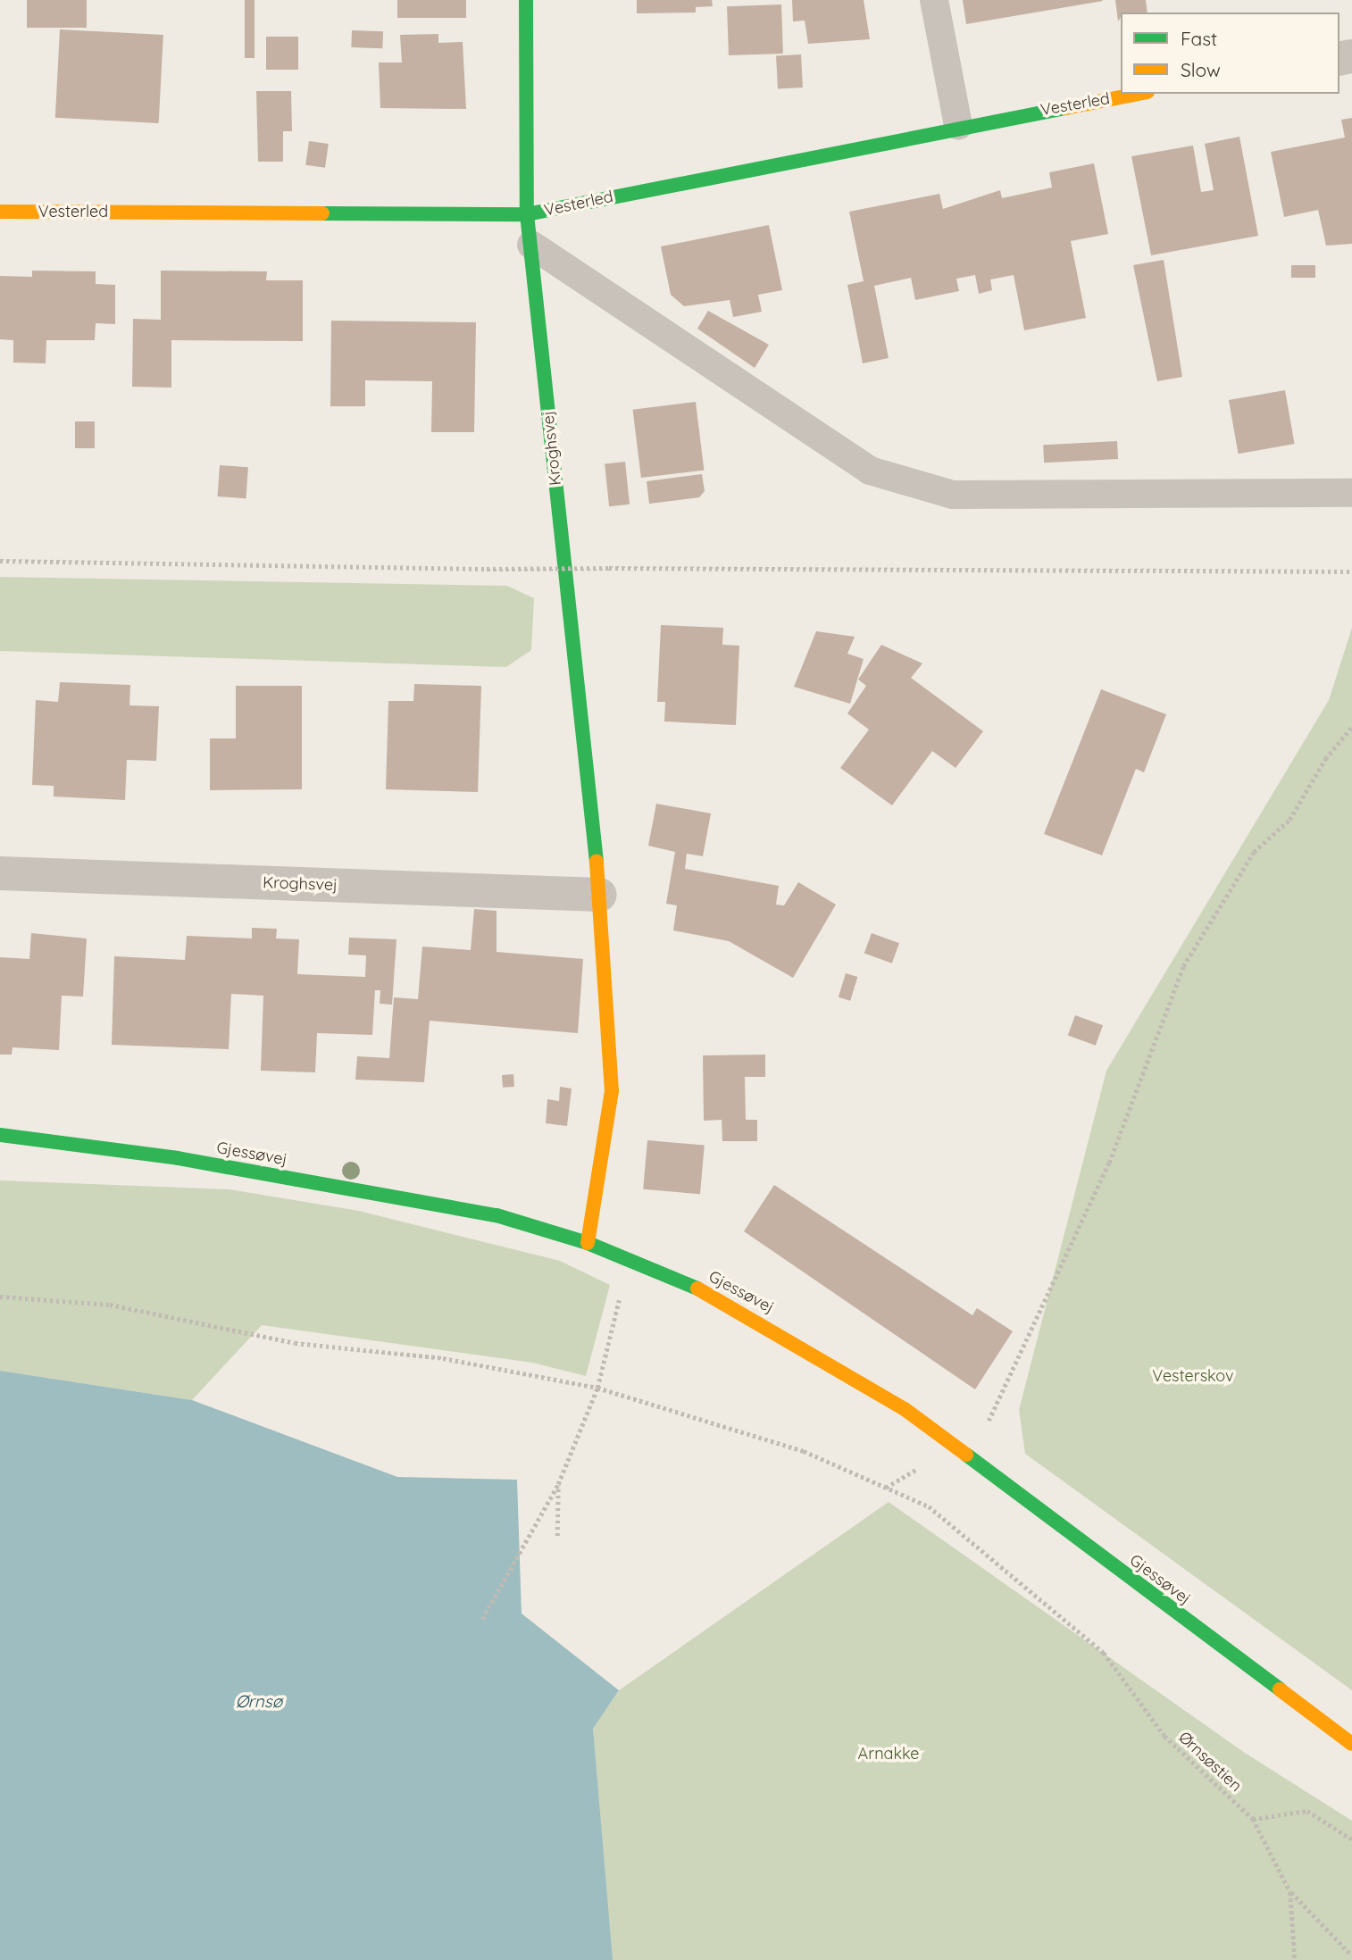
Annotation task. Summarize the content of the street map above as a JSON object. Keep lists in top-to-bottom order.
{
  "streets": {
    "street": ["Vesterled", "Kroghsvej", "Gjessøvej"],
    "path": ["Ørnsøstien"]
  },
  "crossings": [
    ["Vesterled", "Kroghsvej"],
    ["Kroghsvej", "Gjessøvej"]
  ],
  "water": ["Ørnsø"],
  "parks": ["Vesterskov", "Arnakke"],
  "legend": ["Fast", "Slow"]
}
